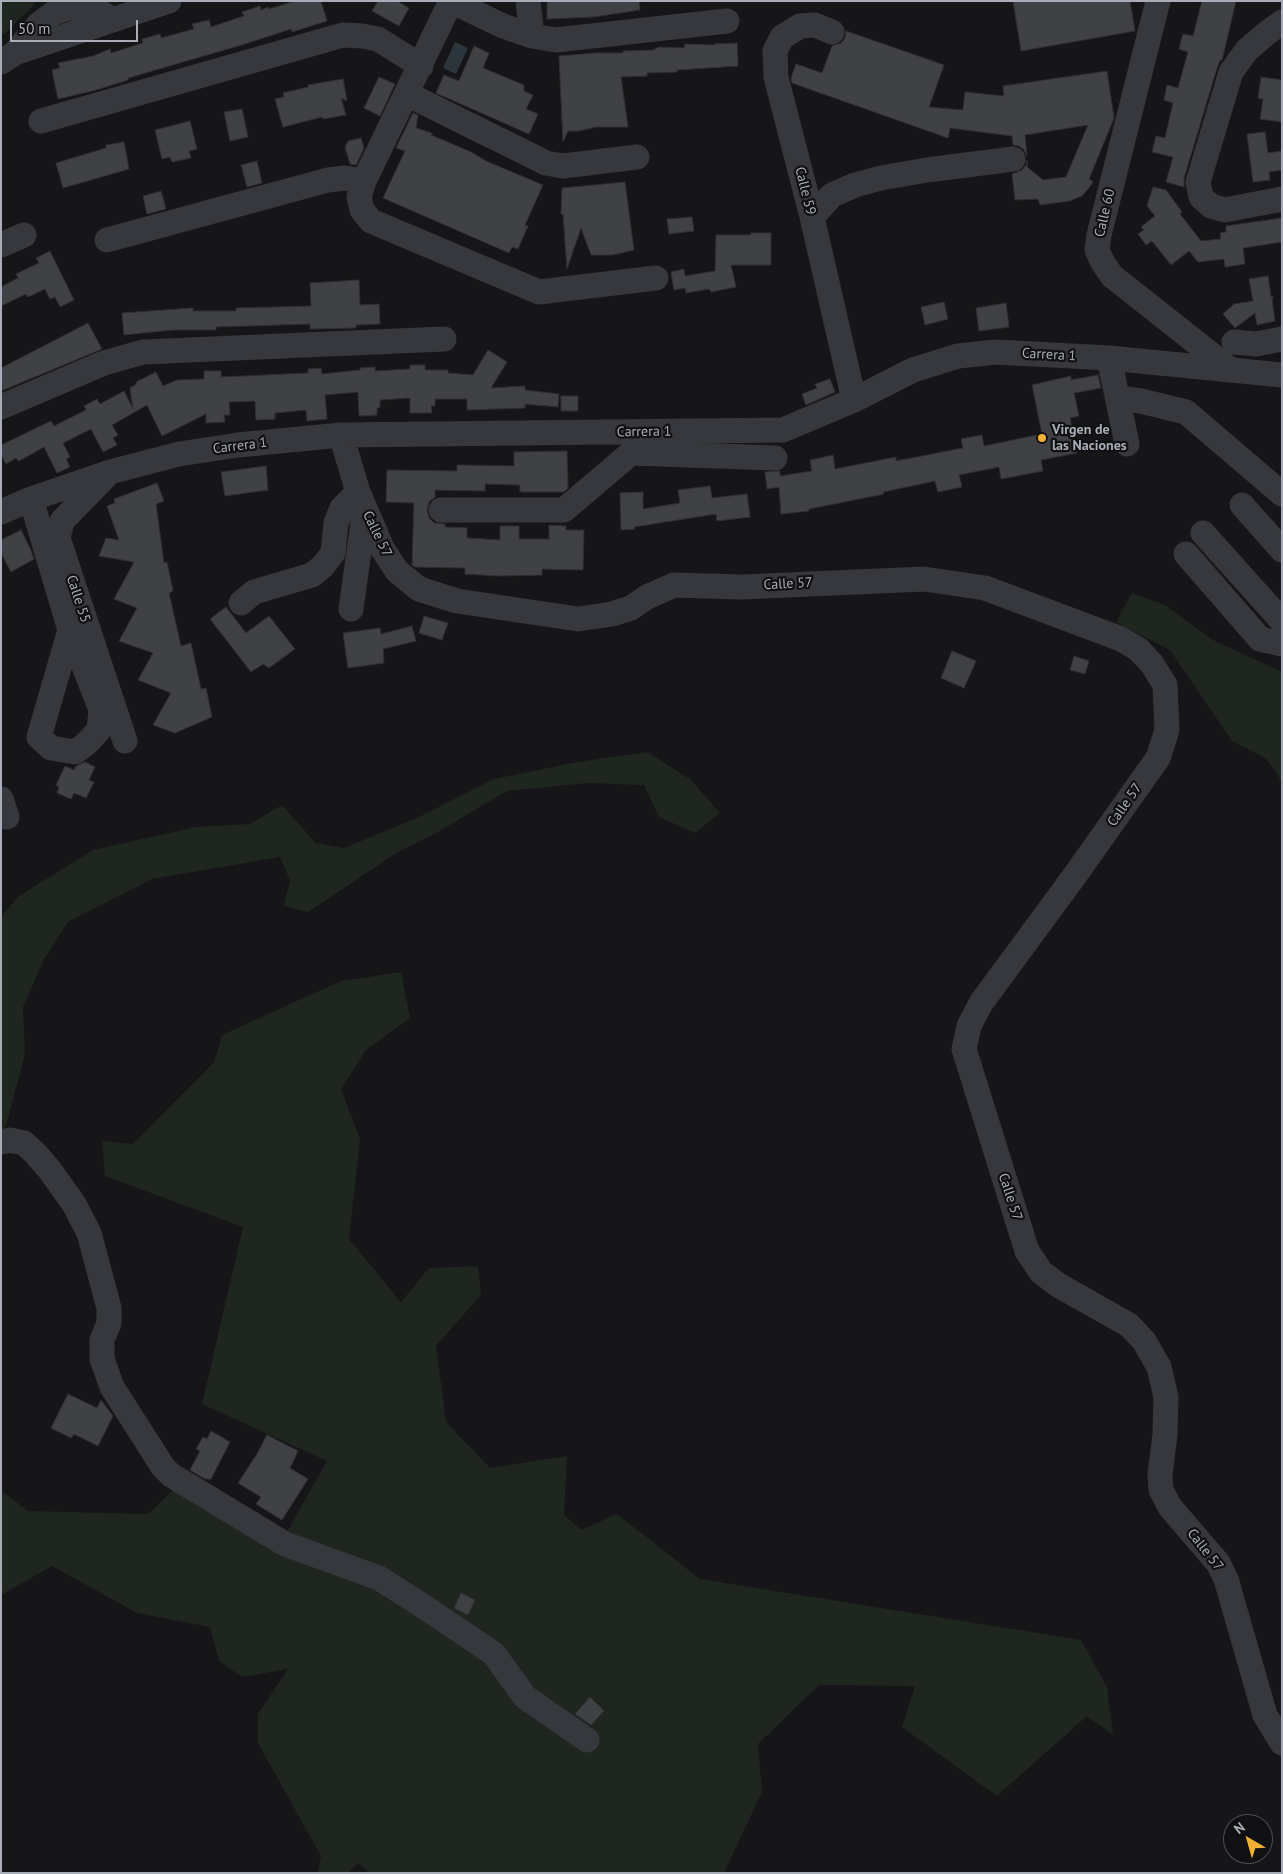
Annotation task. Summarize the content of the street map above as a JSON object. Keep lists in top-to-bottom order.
{
  "streets": {
    "street": [
      "Calle 59",
      "Calle 60",
      "Carrera 1",
      "Calle 57",
      "Calle 55"
    ]
  },
  "crossings": [
    ["Calle 59", "Carrera 1"],
    ["Calle 60", "Carrera 1"],
    ["Carrera 1", "Calle 57"],
    ["Carrera 1", "Calle 55"]
  ],
  "places": ["Virgen de las Naciones"],
  "scale_bar": "50 m",
  "north": "top left"
}
